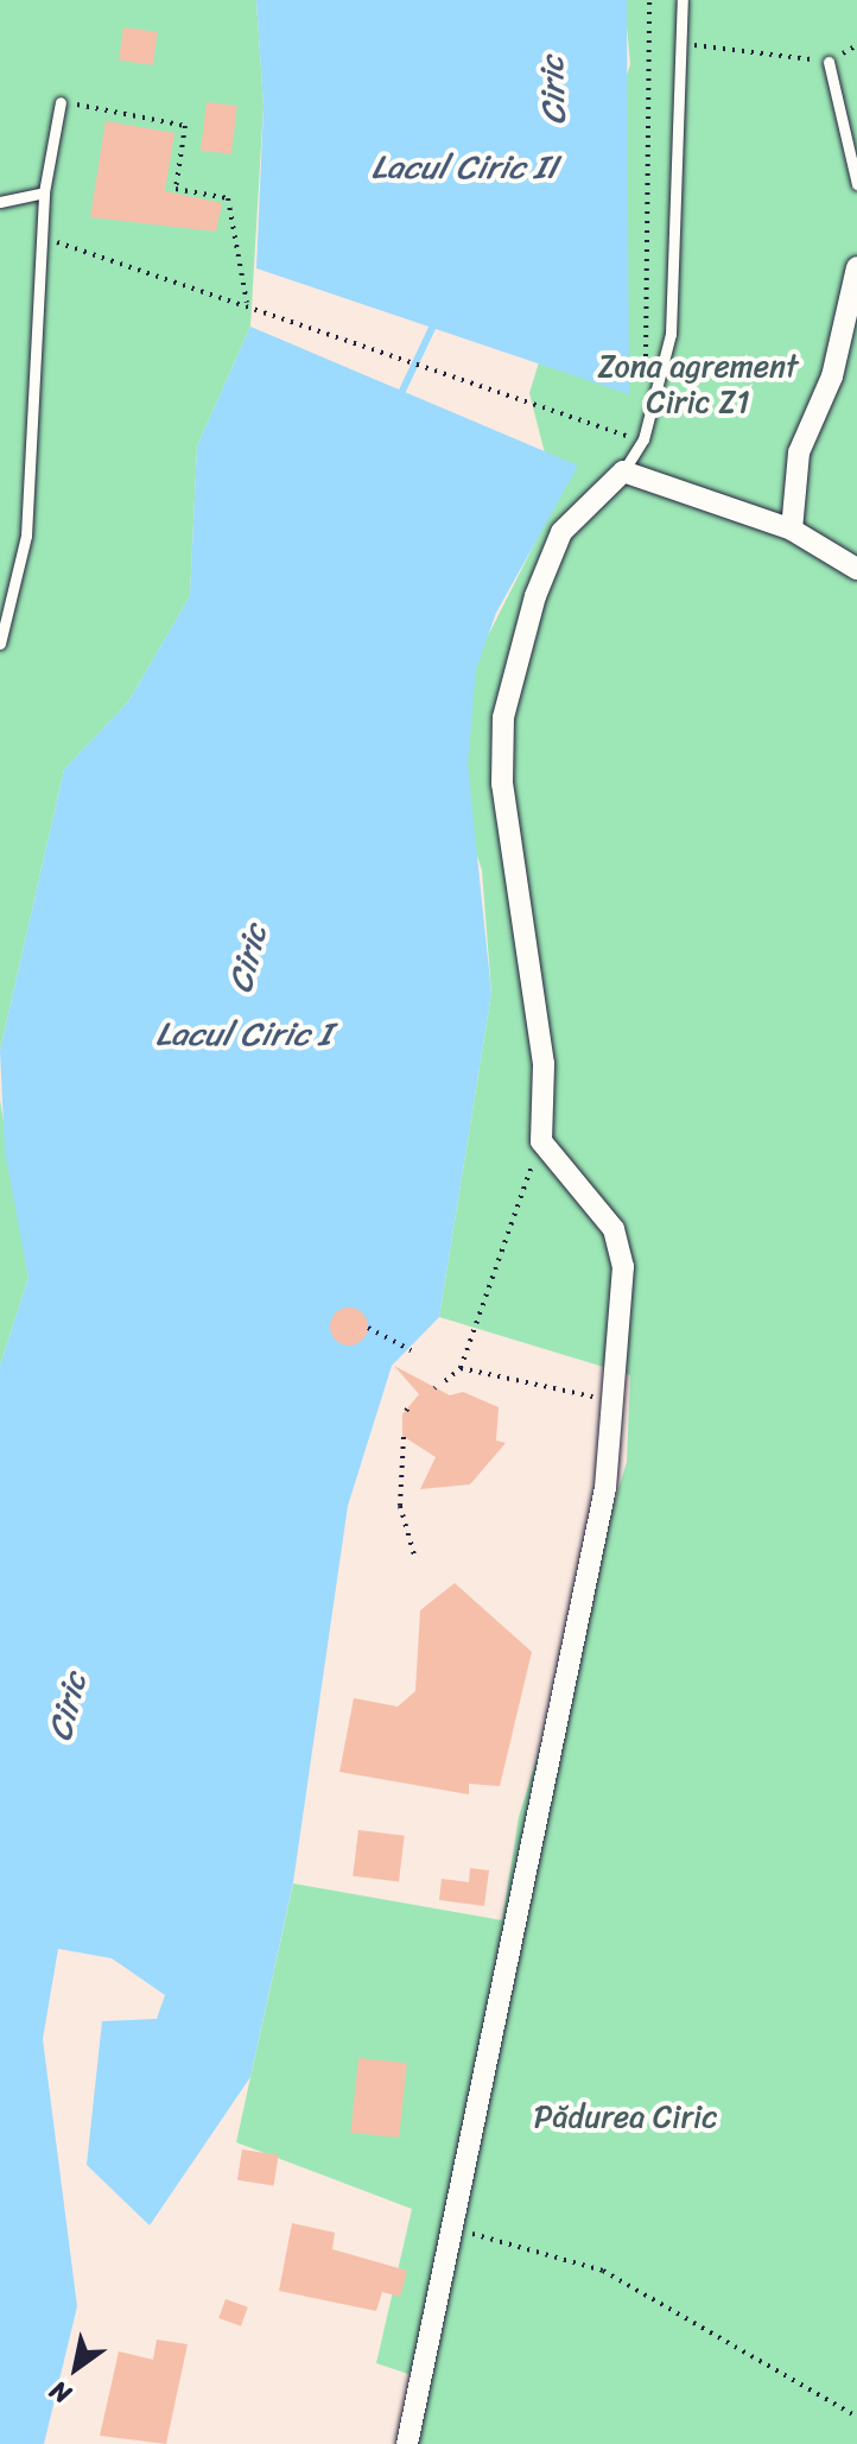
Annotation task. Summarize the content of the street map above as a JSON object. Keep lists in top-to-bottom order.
{
  "water": ["Ciric", "Lacul Ciric II", "Lacul Ciric I"],
  "parks": ["Zona agrement Ciric Z1", "Pădurea Ciric"],
  "north": "bottom left"
}
